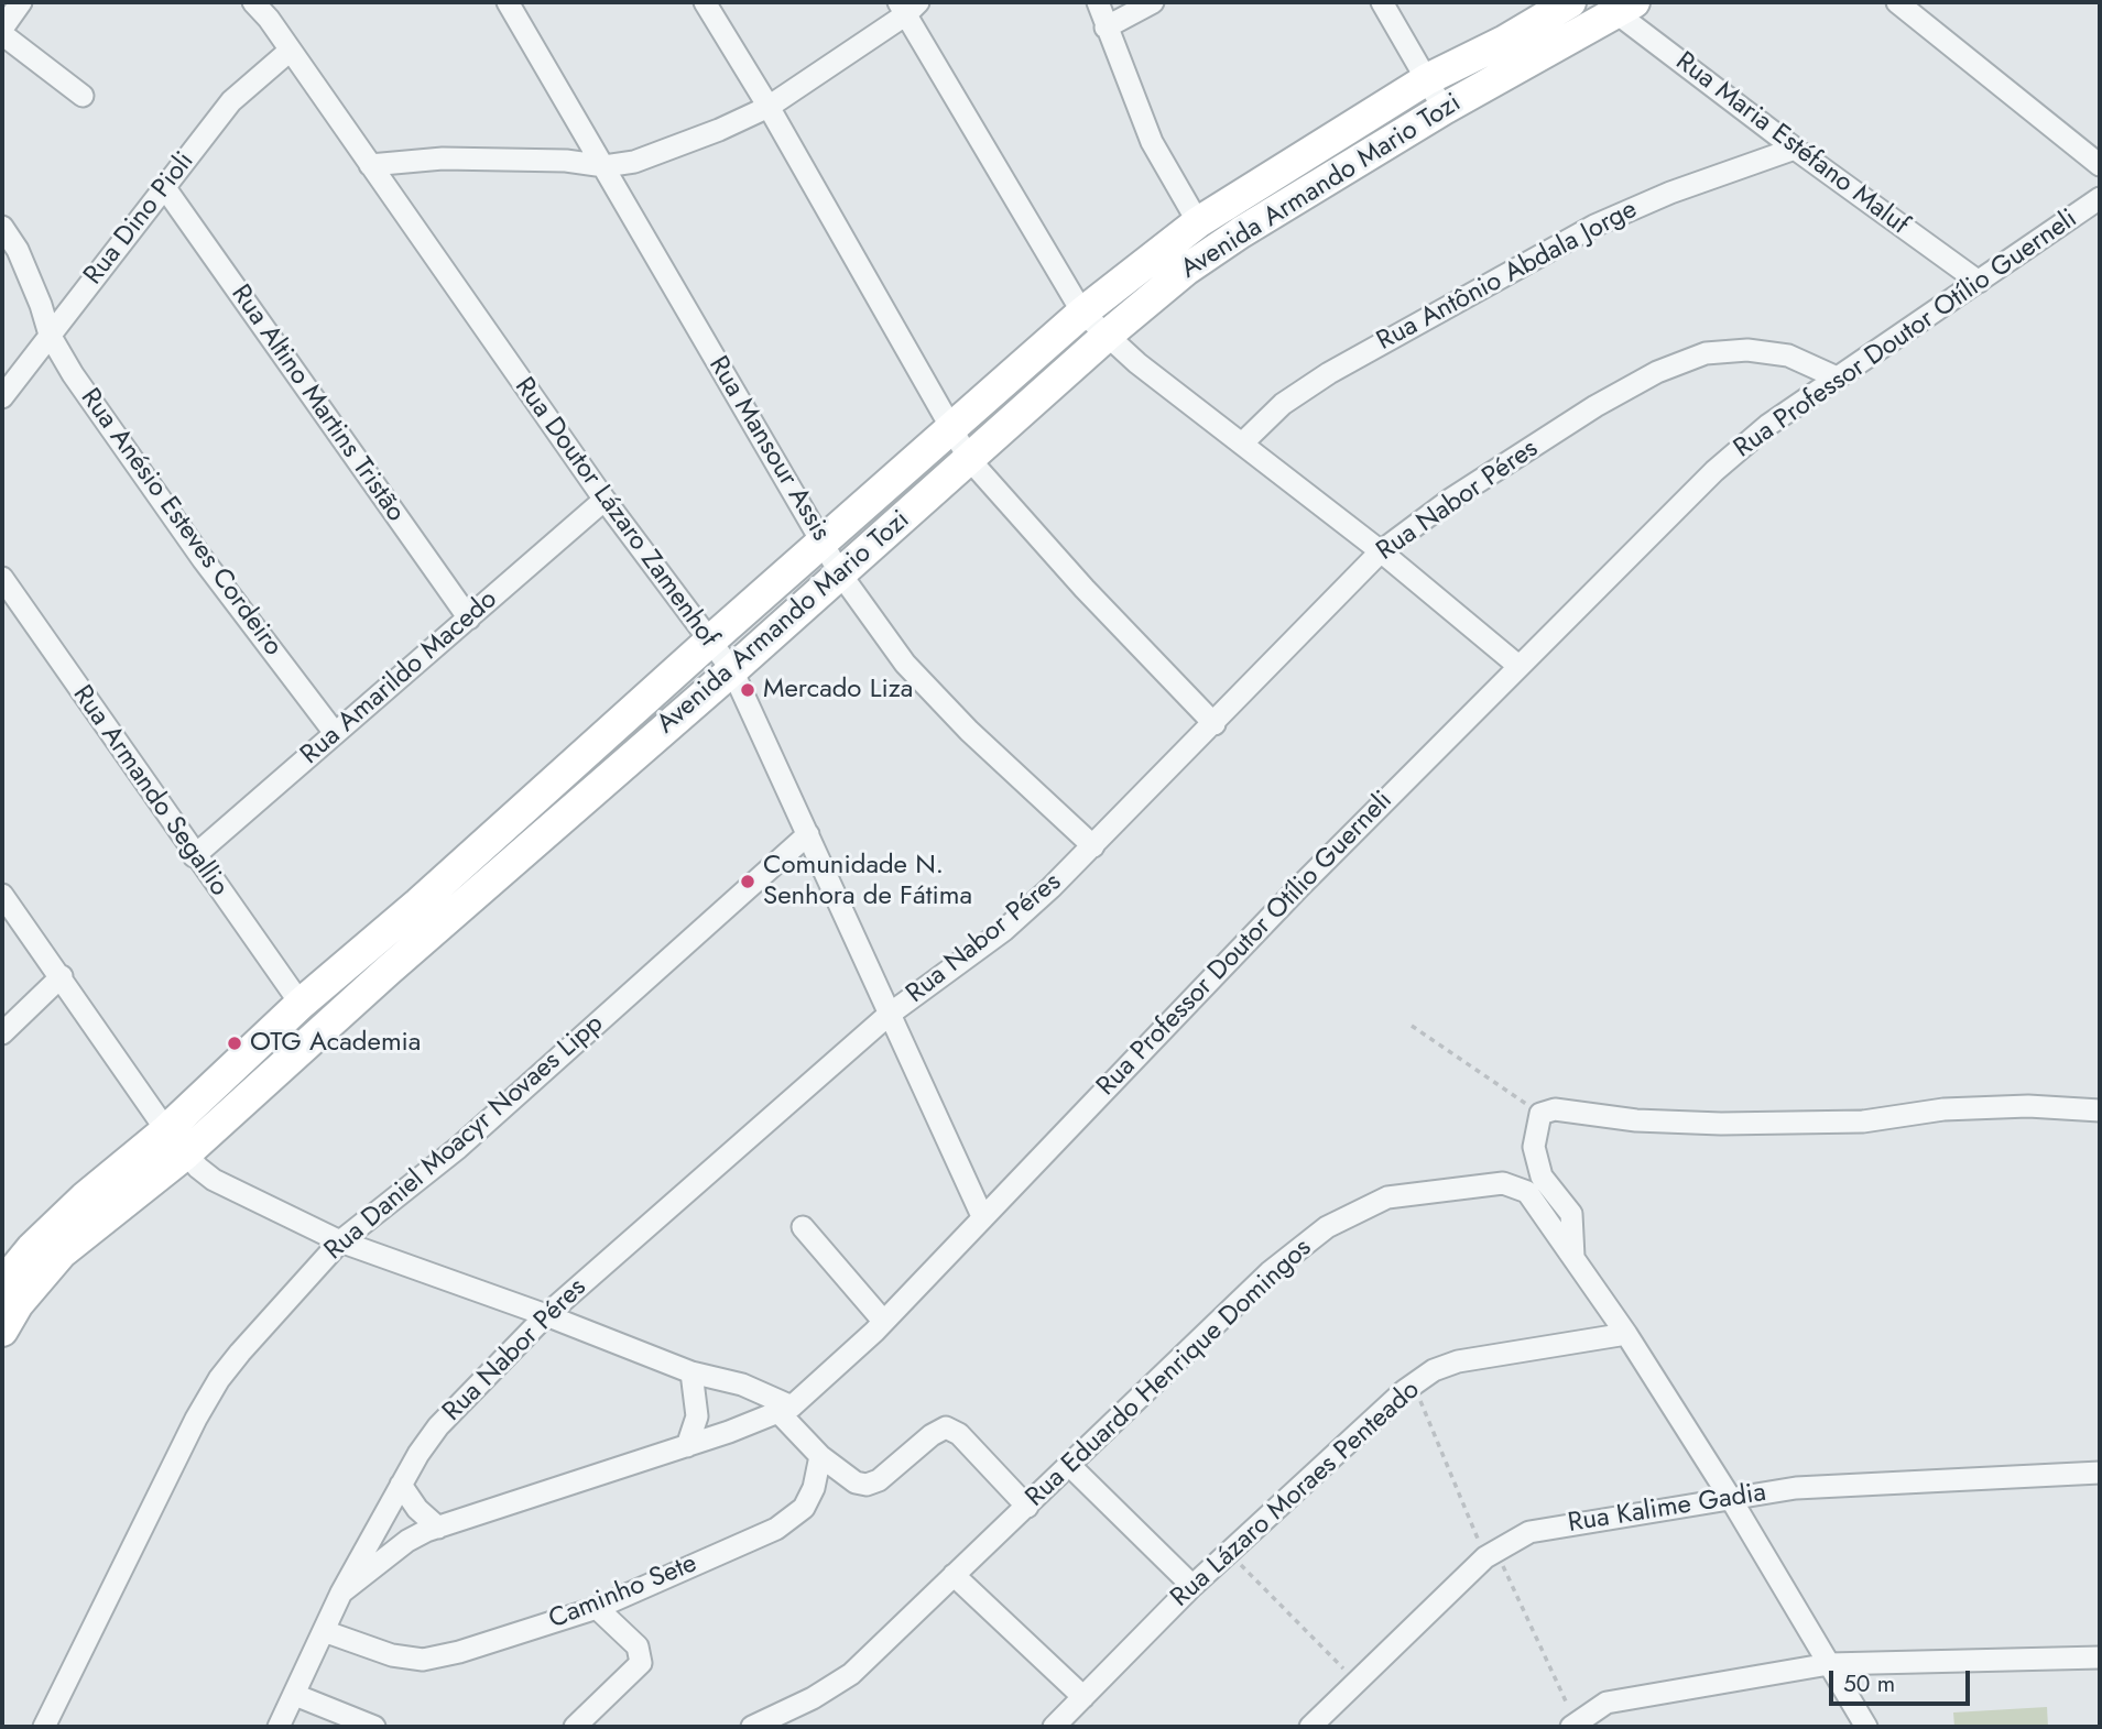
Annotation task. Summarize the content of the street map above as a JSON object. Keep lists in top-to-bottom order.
{
  "streets": {
    "street": [
      "Rua Maria Estéfano Maluf",
      "Avenida Armando Mario Tozi",
      "Rua Dino Pioli",
      "Rua Antônio Abdala Jorge",
      "Rua Professor Doutor Otílio Guerneli",
      "Rua Altino Martins Tristão",
      "Rua Mansour Assis",
      "Rua Nabor Péres",
      "Rua Doutor Lázaro Zamenhof",
      "Rua Anésio Esteves Cordeiro",
      "Rua Amarildo Macedo",
      "Rua Armando Segallio",
      "Rua Daniel Moacyr Novaes Lipp",
      "Rua Eduardo Henrique Domingos",
      "Rua Lázaro Moraes Penteado",
      "Rua Kalime Gadia",
      "Caminho Sete"
    ]
  },
  "crossings": [
    ["Rua Maria Estéfano Maluf", "Avenida Armando Mario Tozi"],
    ["Rua Maria Estéfano Maluf", "Rua Antônio Abdala Jorge"],
    ["Rua Maria Estéfano Maluf", "Rua Professor Doutor Otílio Guerneli"],
    ["Avenida Armando Mario Tozi", "Rua Mansour Assis"],
    ["Avenida Armando Mario Tozi", "Rua Doutor Lázaro Zamenhof"],
    ["Avenida Armando Mario Tozi", "Rua Armando Segallio"],
    ["Rua Dino Pioli", "Rua Altino Martins Tristão"],
    ["Rua Dino Pioli", "Rua Doutor Lázaro Zamenhof"],
    ["Rua Dino Pioli", "Rua Anésio Esteves Cordeiro"],
    ["Rua Professor Doutor Otílio Guerneli", "Rua Nabor Péres"],
    ["Rua Professor Doutor Otílio Guerneli", "Rua Doutor Lázaro Zamenhof"],
    ["Rua Altino Martins Tristão", "Rua Amarildo Macedo"],
    ["Rua Mansour Assis", "Rua Nabor Péres"],
    ["Rua Nabor Péres", "Rua Doutor Lázaro Zamenhof"],
    ["Rua Nabor Péres", "Caminho Sete"],
    ["Rua Doutor Lázaro Zamenhof", "Rua Amarildo Macedo"],
    ["Rua Doutor Lázaro Zamenhof", "Rua Daniel Moacyr Novaes Lipp"],
    ["Rua Anésio Esteves Cordeiro", "Rua Amarildo Macedo"],
    ["Rua Amarildo Macedo", "Rua Armando Segallio"],
    ["Rua Eduardo Henrique Domingos", "Rua Lázaro Moraes Penteado"],
    ["Rua Eduardo Henrique Domingos", "Rua Kalime Gadia"]
  ],
  "places": ["Mercado Liza", "Comunidade N. Senhora de Fátima", "OTG Academia"],
  "scale_bar": "50 m"
}
